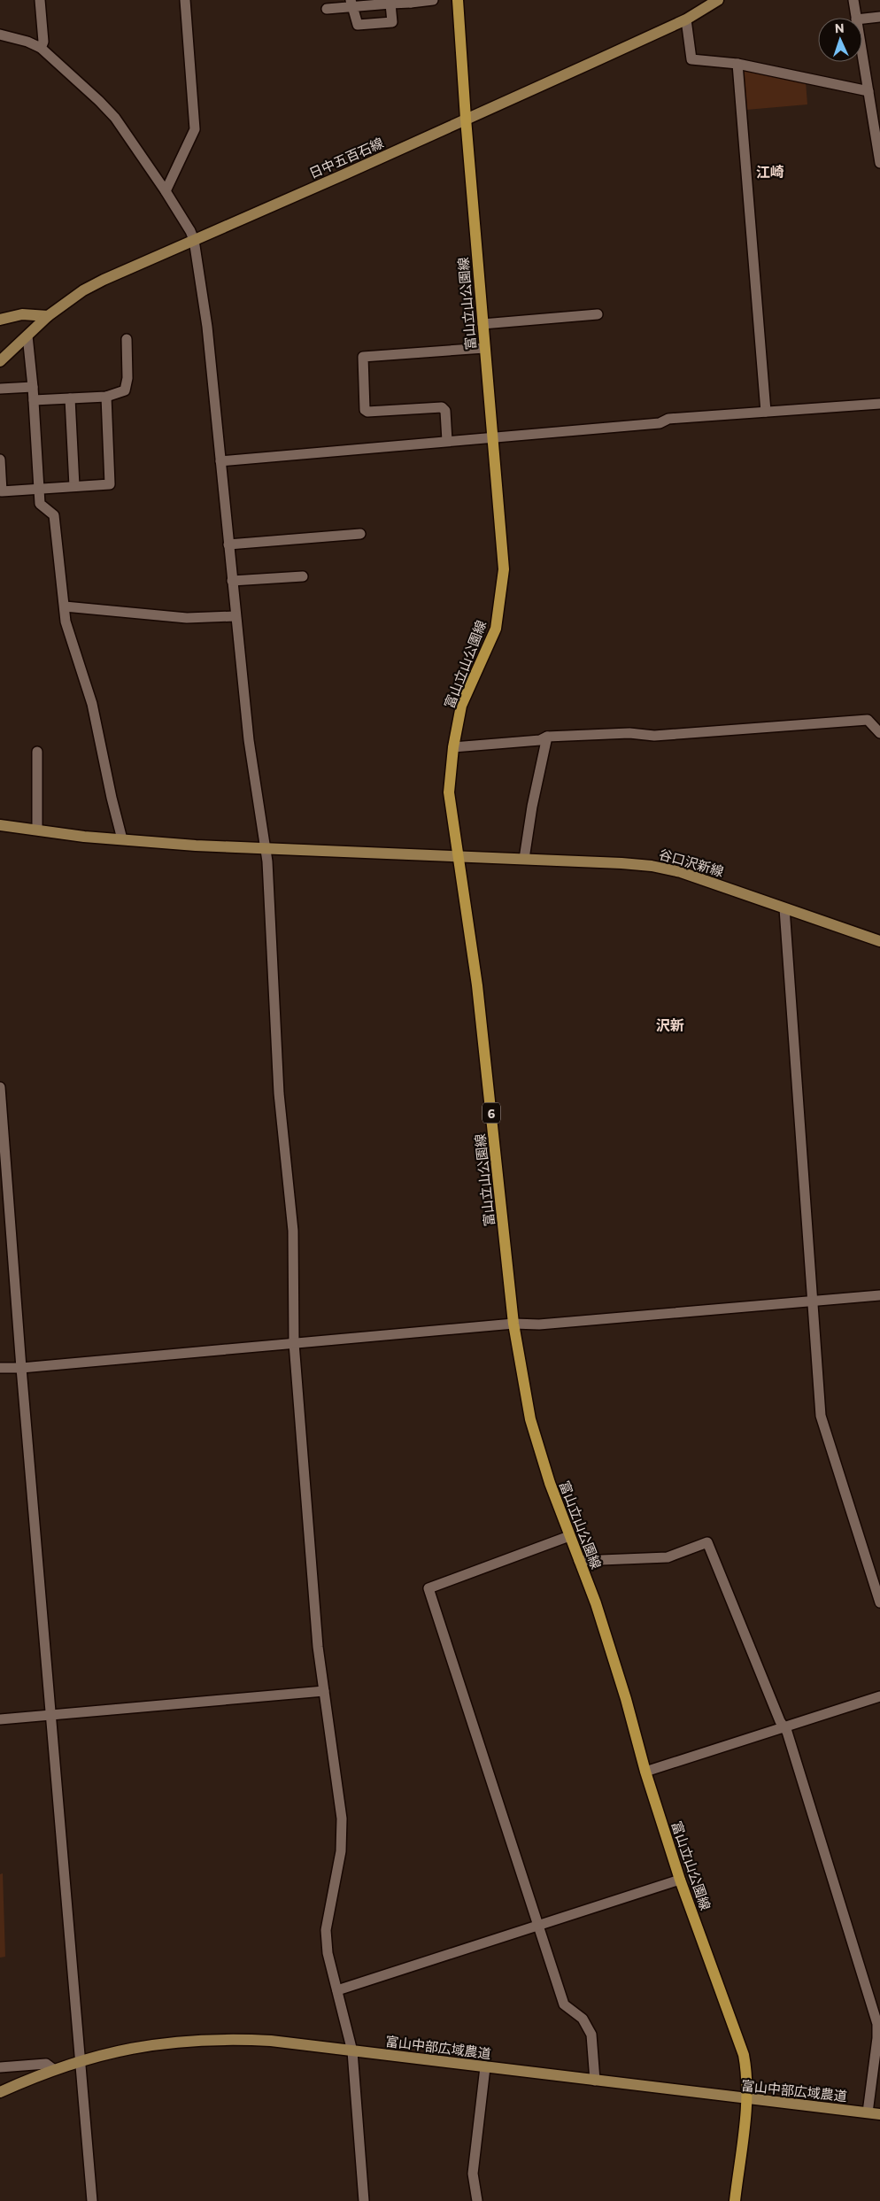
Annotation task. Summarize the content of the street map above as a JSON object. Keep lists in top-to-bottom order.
{
  "streets": {
    "main road": ["富山立山公園線", "6"],
    "street": ["日中五百石線", "谷口沢新線", "富山中部広域農道"]
  },
  "crossings": [
    ["日中五百石線", "富山立山公園線"],
    ["富山立山公園線", "谷口沢新線"],
    ["富山立山公園線", "富山中部広域農道"]
  ],
  "districts": ["江崎", "沢新"],
  "north": "top"
}
